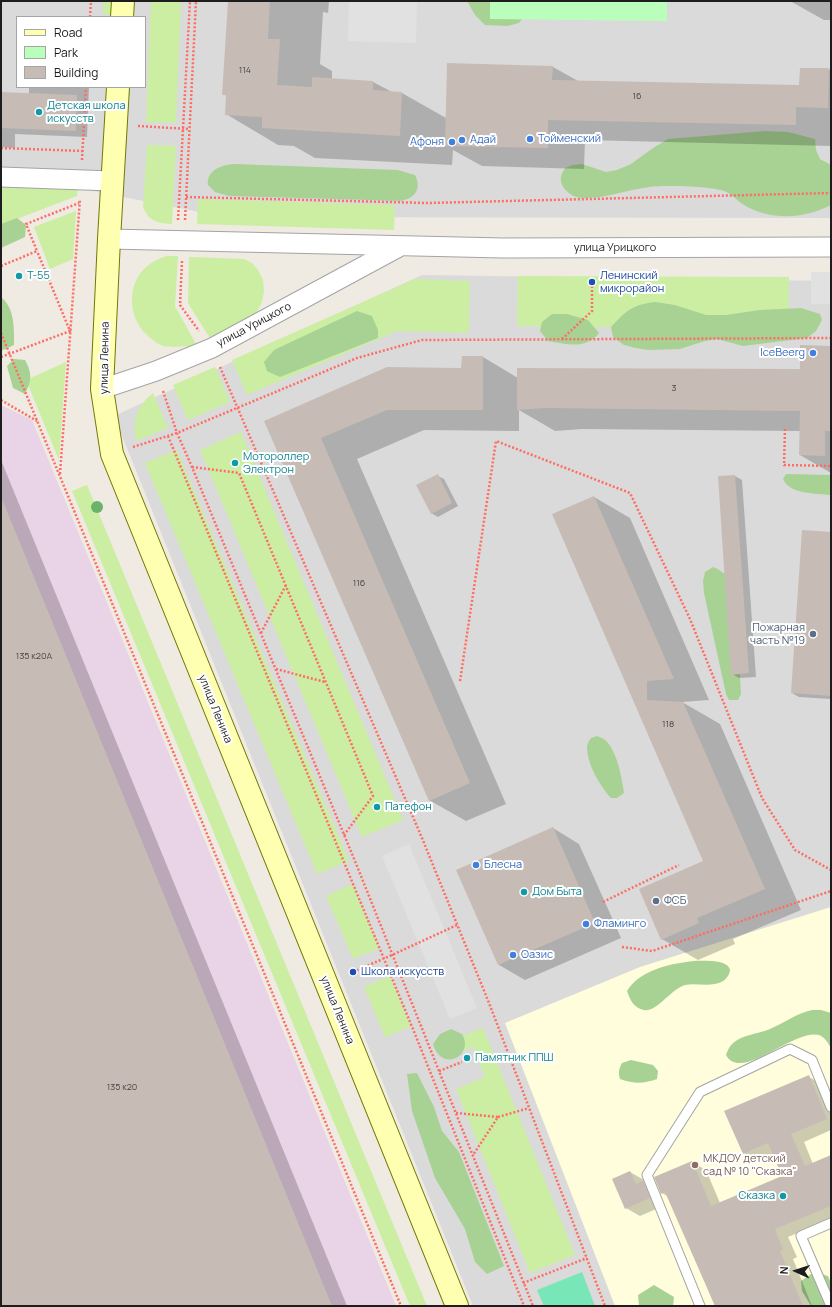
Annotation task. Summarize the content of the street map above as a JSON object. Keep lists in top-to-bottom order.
{
  "streets": {
    "street": ["улица Урицкого", "улица Ленина"]
  },
  "crossings": [
    ["улица Урицкого", "улица Ленина"]
  ],
  "places": [
    "Детская школа искусств",
    "Тойменский",
    "Адай",
    "Афоня",
    "Т-55",
    "Ленинский микрорайон",
    "IceBeerg",
    "Мотороллер Электрон",
    "Пожарная часть №19",
    "Патефон",
    "Блесна",
    "Дом Быта",
    "ФСБ",
    "Фламинго",
    "Оазис",
    "Школа искусств",
    "Памятник ППШ",
    "МКДОУ детский сад № 10 \"Сказка\"",
    "Сказка"
  ],
  "house_numbers": [
    "114",
    "16",
    "3",
    "116",
    "135 к20А",
    "118",
    "135 к20"
  ],
  "legend": ["Road", "Park", "Building"],
  "north": "left"
}
